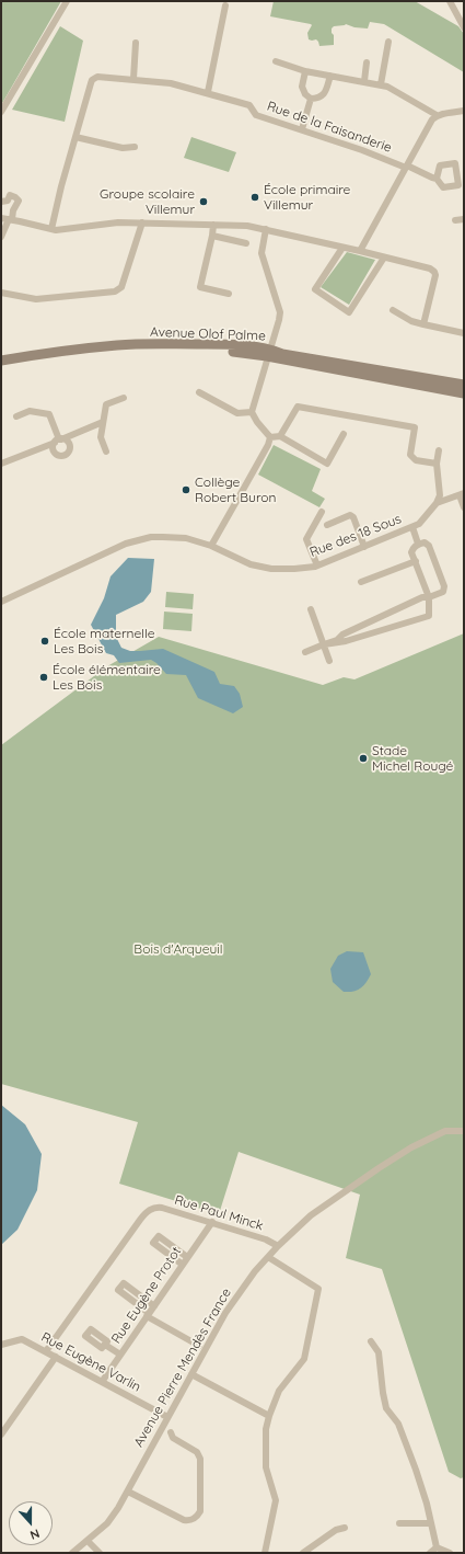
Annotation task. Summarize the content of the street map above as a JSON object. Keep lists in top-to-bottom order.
{
  "streets": {
    "main road": ["Avenue Olof Palme"],
    "street": [
      "Rue de la Faisanderie",
      "Rue des 18 Sous",
      "Rue Paul Minck",
      "Rue Eugène Protot",
      "Rue Eugène Varlin",
      "Avenue Pierre Mendès France"
    ]
  },
  "crossings": [
    ["Rue Paul Minck", "Rue Eugène Protot"],
    ["Rue Paul Minck", "Rue Eugène Varlin"],
    ["Rue Paul Minck", "Avenue Pierre Mendès France"],
    ["Rue Eugène Protot", "Rue Eugène Varlin"],
    ["Rue Eugène Varlin", "Avenue Pierre Mendès France"]
  ],
  "parks": ["Bois d'Arqueuil"],
  "places": [
    "École primaire Villemur",
    "Groupe scolaire Villemur",
    "Collège Robert Buron",
    "École maternelle Les Bois",
    "École élémentaire Les Bois",
    "Stade Michel Rougé"
  ],
  "north": "bottom"
}
